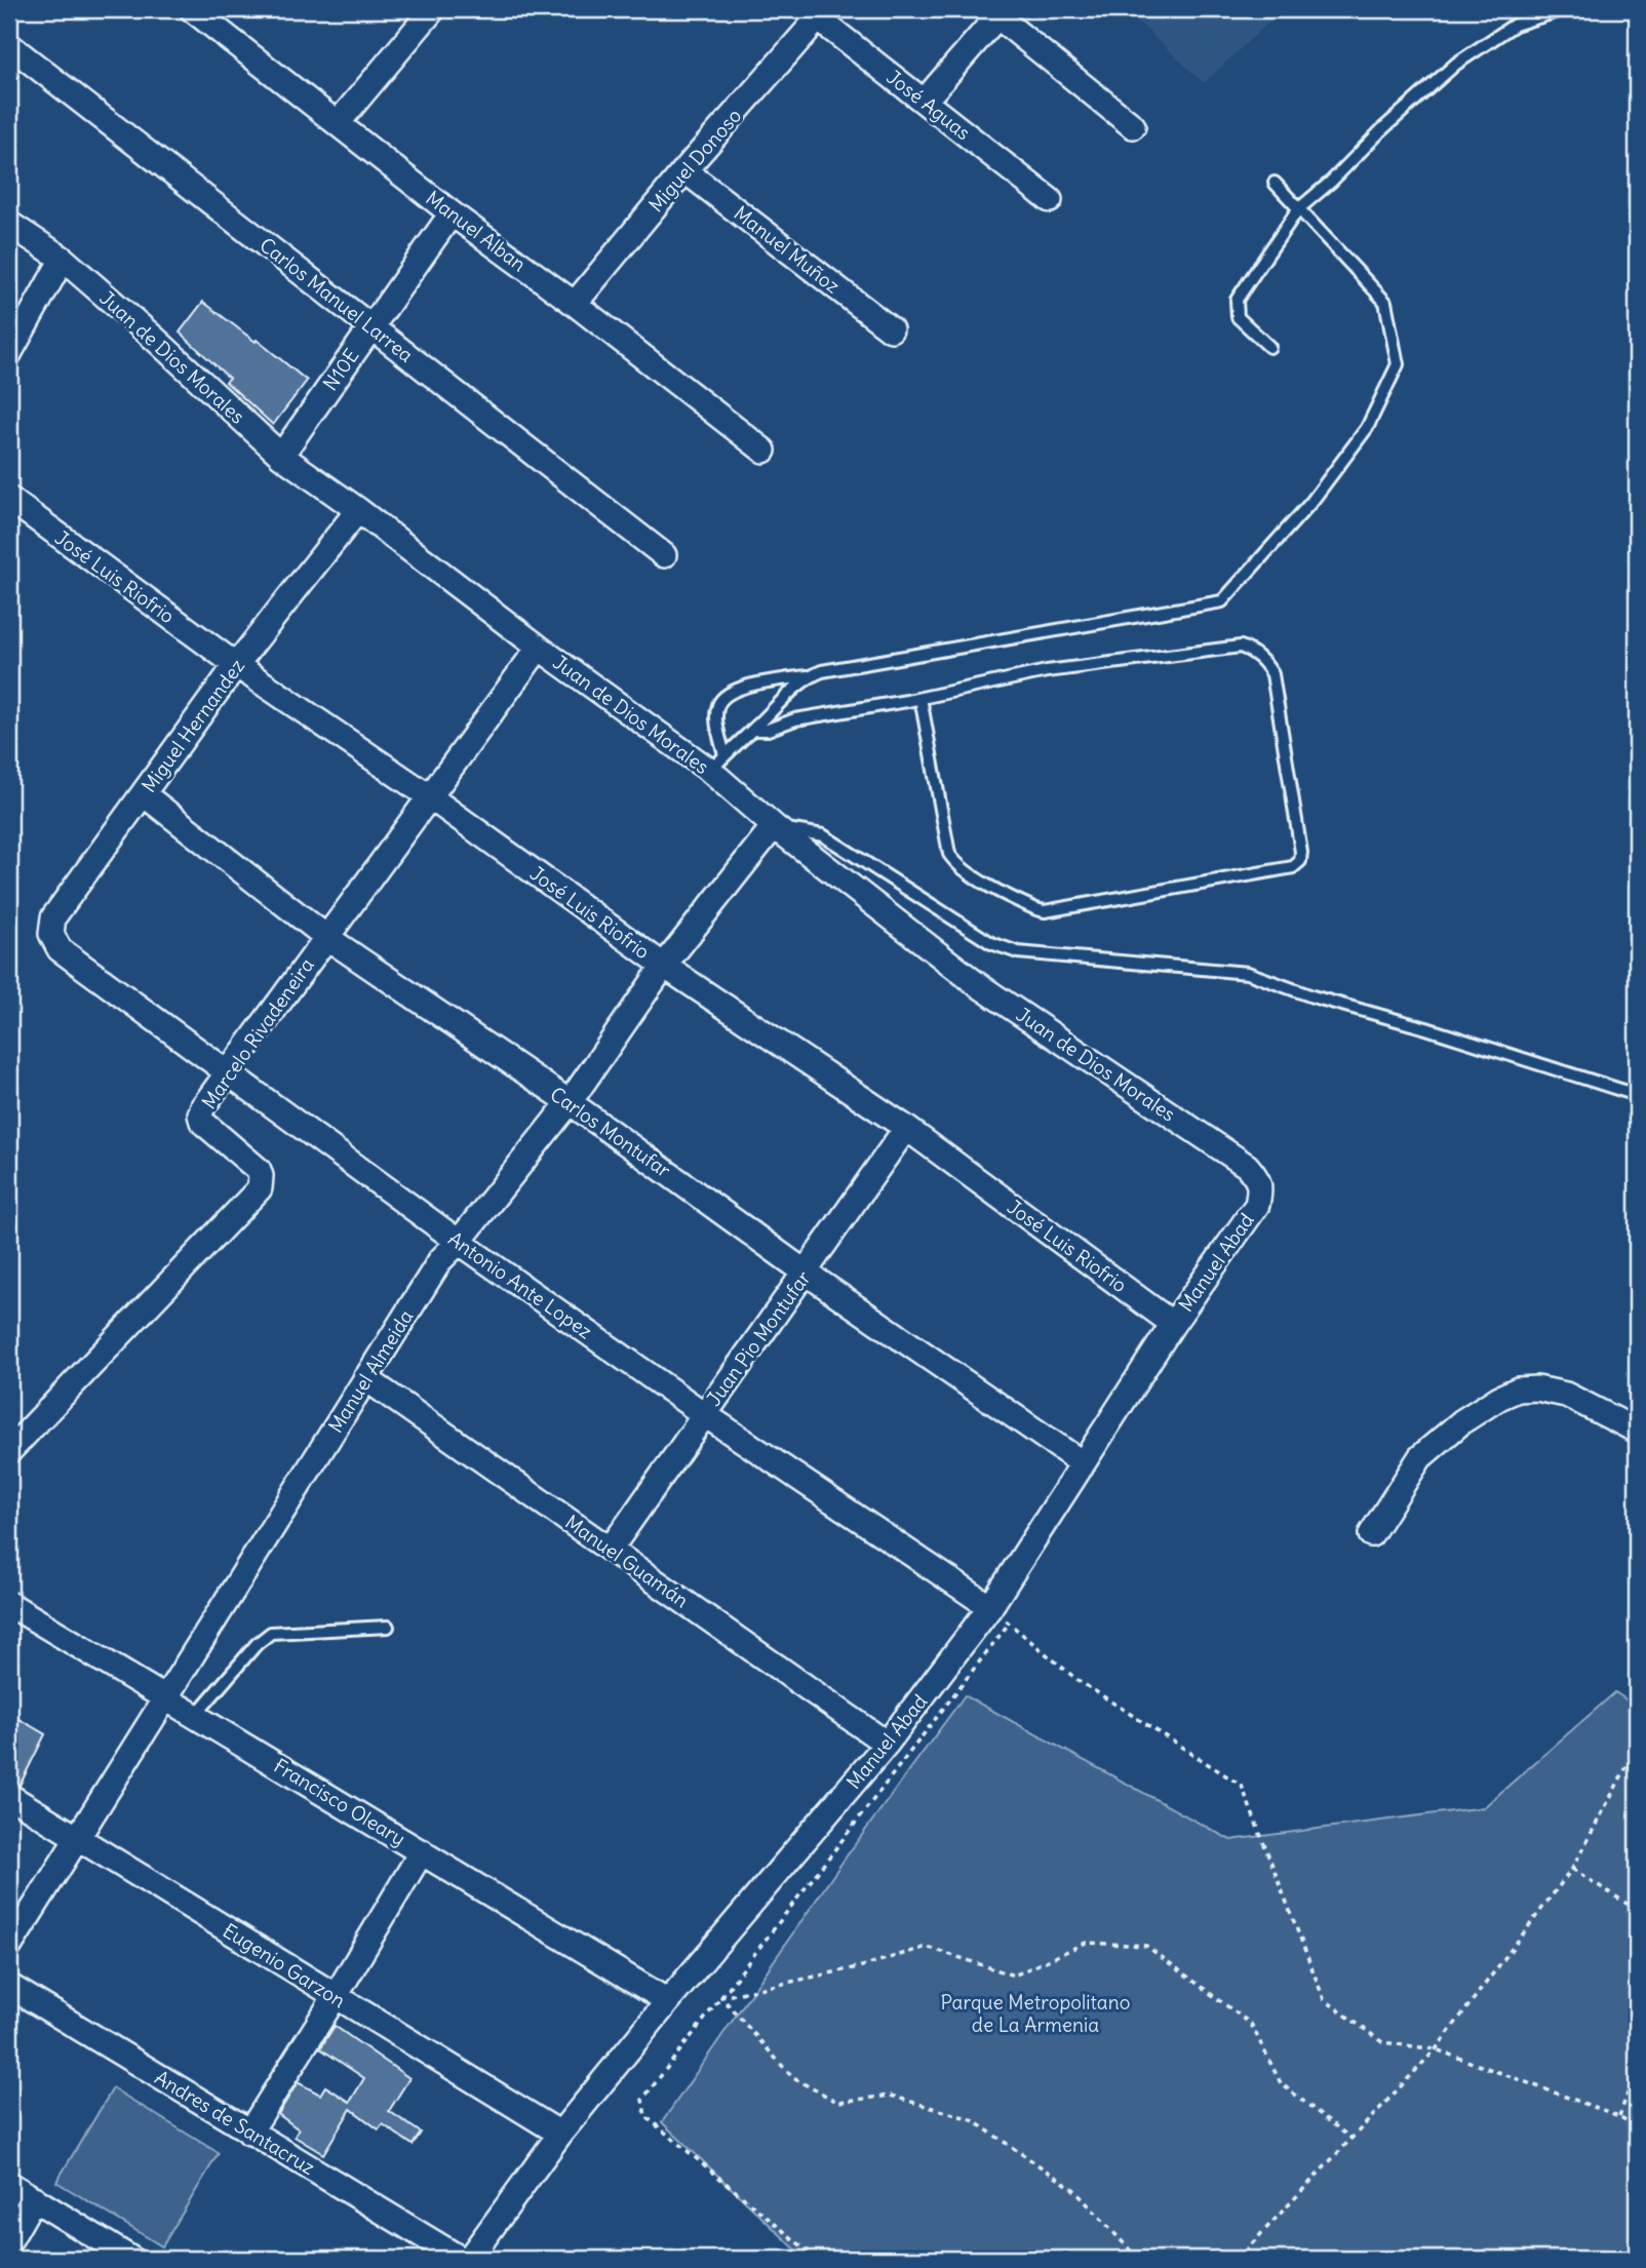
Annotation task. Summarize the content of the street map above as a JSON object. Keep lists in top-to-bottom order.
{
  "streets": {
    "street": [
      "José Aguas",
      "Miguel Donoso",
      "Manuel Alban",
      "Manuel Muñoz",
      "Carlos Manuel Larrea",
      "Juan de Dios Morales",
      "N10E",
      "José Luis Riofrio",
      "Miguel Hernandez",
      "Marcelo Rivadeneira",
      "Carlos Montufar",
      "Manuel Abad",
      "Antonio Ante Lopez",
      "Juan Pio Montufar",
      "Manuel Almeida",
      "Manuel Guamán",
      "Francisco Oleary",
      "Eugenio Garzon",
      "Andres de Santacruz"
    ]
  },
  "crossings": [
    ["José Aguas", "Miguel Donoso"],
    ["Miguel Donoso", "Manuel Alban"],
    ["Miguel Donoso", "Manuel Muñoz"],
    ["Manuel Alban", "N10E"],
    ["Carlos Manuel Larrea", "N10E"],
    ["Juan de Dios Morales", "N10E"],
    ["Juan de Dios Morales", "Miguel Hernandez"],
    ["Juan de Dios Morales", "Marcelo Rivadeneira"],
    ["Juan de Dios Morales", "Manuel Abad"],
    ["Juan de Dios Morales", "Manuel Almeida"],
    ["José Luis Riofrio", "Miguel Hernandez"],
    ["José Luis Riofrio", "Marcelo Rivadeneira"],
    ["José Luis Riofrio", "Manuel Abad"],
    ["José Luis Riofrio", "Juan Pio Montufar"],
    ["José Luis Riofrio", "Manuel Almeida"],
    ["Miguel Hernandez", "Carlos Montufar"],
    ["Miguel Hernandez", "Antonio Ante Lopez"],
    ["Marcelo Rivadeneira", "Carlos Montufar"],
    ["Marcelo Rivadeneira", "Antonio Ante Lopez"],
    ["Carlos Montufar", "Manuel Abad"],
    ["Carlos Montufar", "Juan Pio Montufar"],
    ["Carlos Montufar", "Manuel Almeida"],
    ["Manuel Abad", "Antonio Ante Lopez"],
    ["Manuel Abad", "Manuel Guamán"],
    ["Manuel Abad", "Francisco Oleary"],
    ["Manuel Abad", "Eugenio Garzon"],
    ["Antonio Ante Lopez", "Juan Pio Montufar"],
    ["Antonio Ante Lopez", "Manuel Almeida"],
    ["Juan Pio Montufar", "Manuel Guamán"],
    ["Manuel Almeida", "Manuel Guamán"],
    ["Manuel Almeida", "Francisco Oleary"],
    ["Manuel Almeida", "Eugenio Garzon"]
  ],
  "parks": ["Parque Metropolitano de La Armenia"]
}
